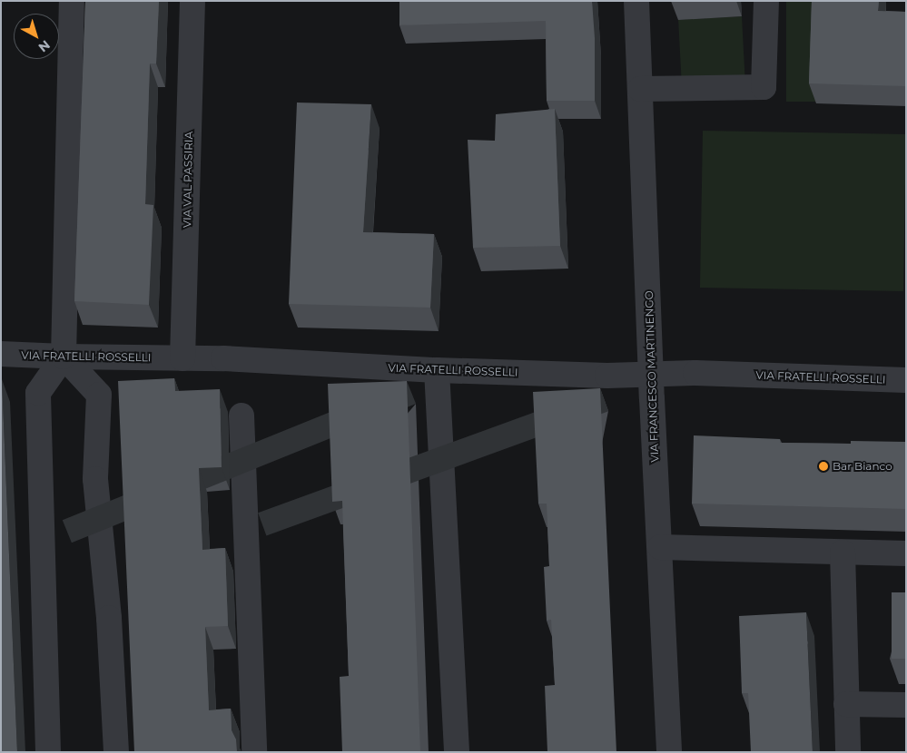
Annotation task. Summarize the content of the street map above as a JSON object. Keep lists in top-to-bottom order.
{
  "streets": {
    "street": ["VIA VAL PASSIRIA", "VIA FRATELLI ROSSELLI", "VIA FRANCESCO MARTINENGO"]
  },
  "crossings": [
    ["VIA VAL PASSIRIA", "VIA FRATELLI ROSSELLI"],
    ["VIA FRATELLI ROSSELLI", "VIA FRANCESCO MARTINENGO"]
  ],
  "places": ["Bar Bianco"],
  "north": "bottom right"
}
